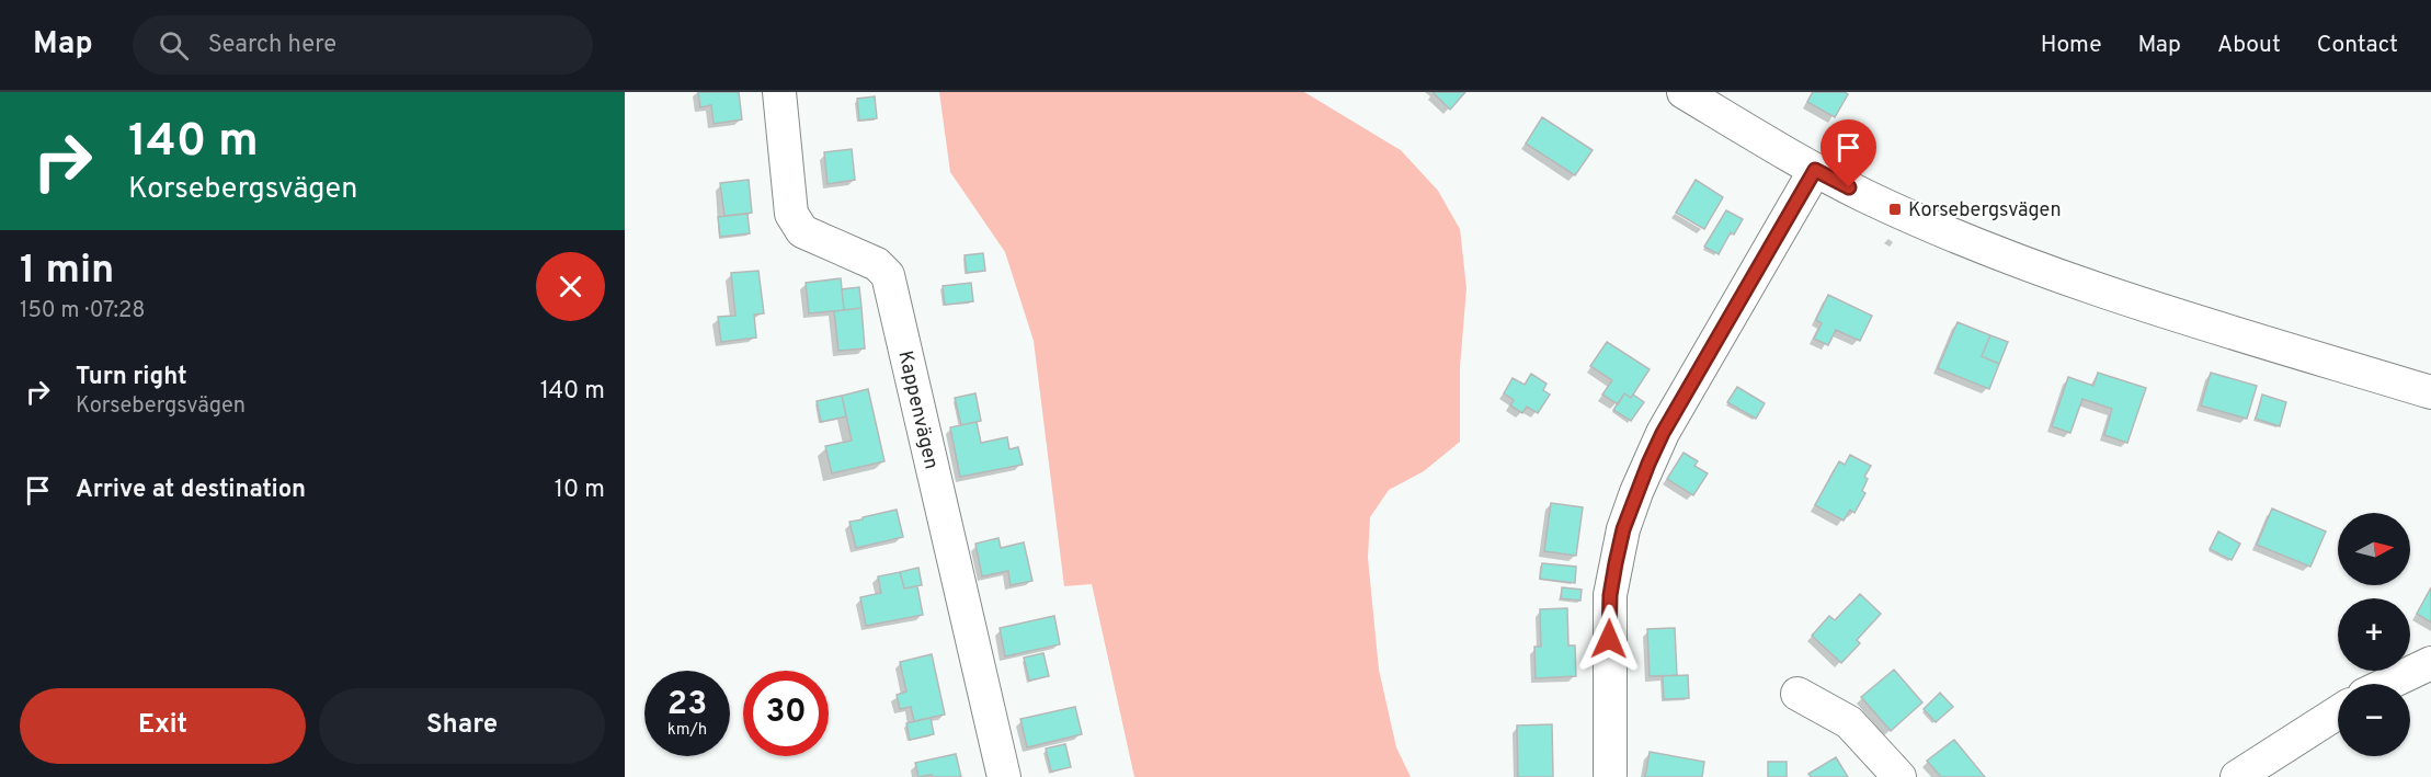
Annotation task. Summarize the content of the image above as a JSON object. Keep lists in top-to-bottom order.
{
  "streets": {
    "street": ["Kappenvägen"]
  },
  "places": {
    "transit": ["Korsebergsvägen"]
  },
  "north": "right",
  "page": {
    "header": "Map",
    "search": "Search here",
    "nav": [
      "Home",
      "Map",
      "About",
      "Contact"
    ],
    "turn": ["140 m", "Korsebergsvägen"],
    "heading": ["1 min", "150 m · 07:28"],
    "list": [
      {
        "name": "Turn right",
        "note": "Korsebergsvägen",
        "value": "140 m"
      },
      {
        "name": "Arrive at destination",
        "value": "10 m"
      }
    ],
    "map_buttons": ["+", "−"],
    "speed": "23 km/h",
    "limit": "30",
    "buttons": ["Exit", "Share"]
  }
}
